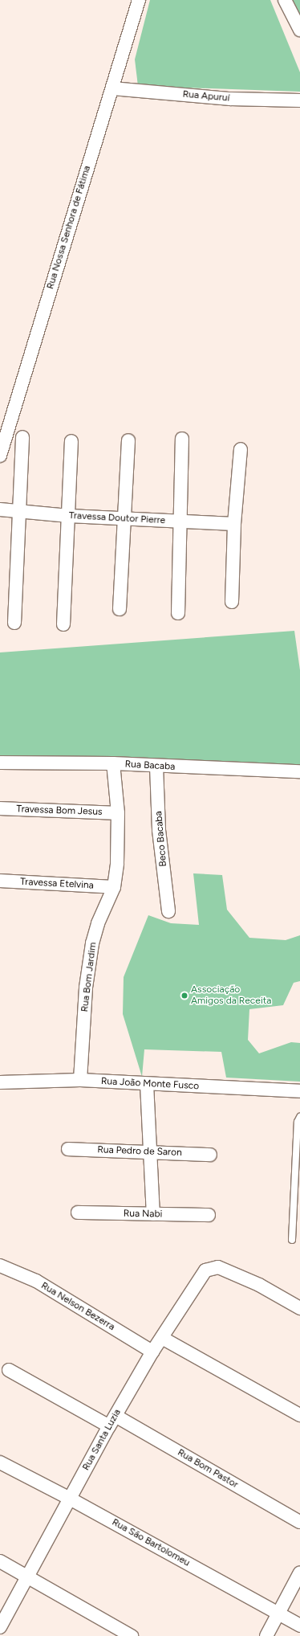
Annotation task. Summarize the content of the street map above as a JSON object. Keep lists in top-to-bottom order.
{
  "streets": {
    "street": [
      "Rua Apuruí",
      "Rua Nossa Senhora de Fátima",
      "Travessa Doutor Pierre",
      "Rua Bacaba",
      "Travessa Bom Jesus",
      "Beco Bacaba",
      "Travessa Etelvina",
      "Rua Bom Jardim",
      "Rua João Monte Fusco",
      "Rua Pedro de Saron",
      "Rua Nabi",
      "Rua Nelson Bezerra",
      "Rua Santa Luzia",
      "Rua Bom Pastor",
      "Rua São Bartolomeu"
    ]
  },
  "crossings": [
    ["Rua Apuruí", "Rua Nossa Senhora de Fátima"],
    ["Rua Bacaba", "Beco Bacaba"],
    ["Rua Bacaba", "Rua Bom Jardim"],
    ["Travessa Bom Jesus", "Rua Bom Jardim"],
    ["Travessa Etelvina", "Rua Bom Jardim"],
    ["Rua Bom Jardim", "Rua João Monte Fusco"],
    ["Rua Nelson Bezerra", "Rua Santa Luzia"],
    ["Rua Santa Luzia", "Rua Bom Pastor"],
    ["Rua Santa Luzia", "Rua São Bartolomeu"]
  ],
  "places": ["Associação Amigos da Receita"]
}
